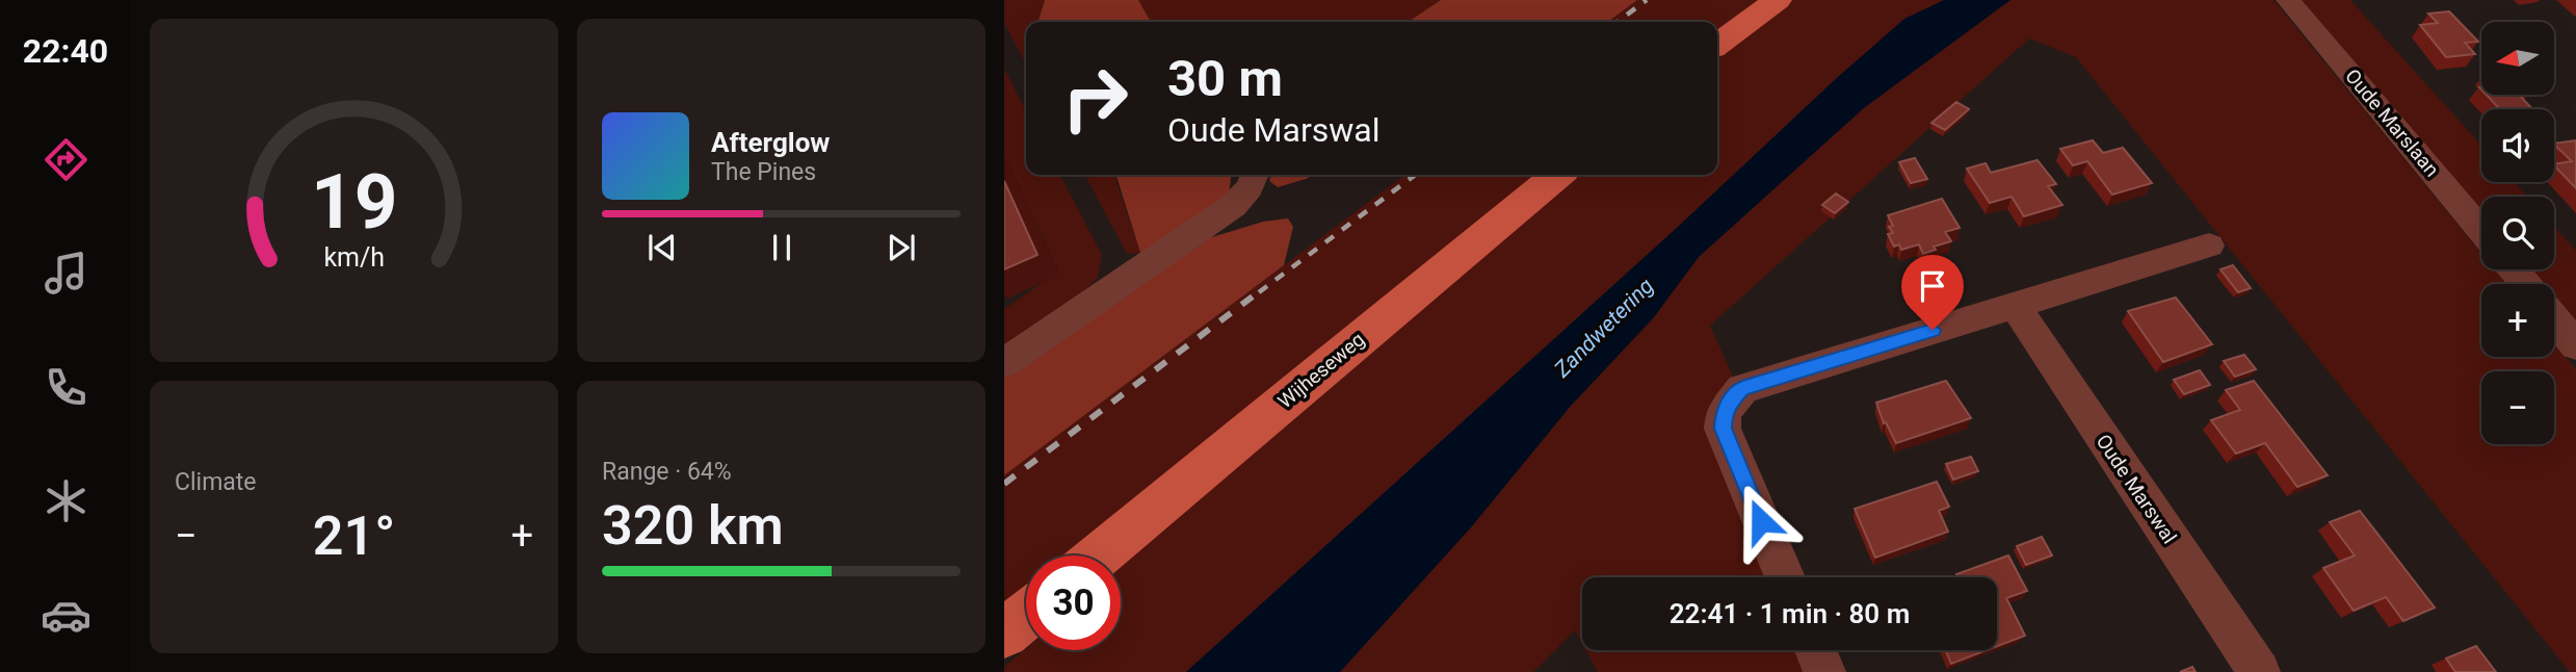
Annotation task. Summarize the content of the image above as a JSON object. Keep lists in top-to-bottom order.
{
  "streets": {
    "main road": ["Wijheseweg"],
    "street": ["Oude Marslaan", "Oude Marswal"]
  },
  "water": ["Zandwetering"],
  "north": "left",
  "page": {
    "tabs": "22:40",
    "map_buttons": ["+", "−"],
    "turn": ["30 m", "Oude Marswal"],
    "song": ["Afterglow", "The Pines"],
    "tile": [
      "Climate",
      ["Range · 64%", "320 km"]
    ],
    "heat": ["−", "21°", "+"],
    "limit": "30",
    "trip": "22:41 · 1 min · 80 m",
    "gauge": ["19", "km/h"]
  }
}
